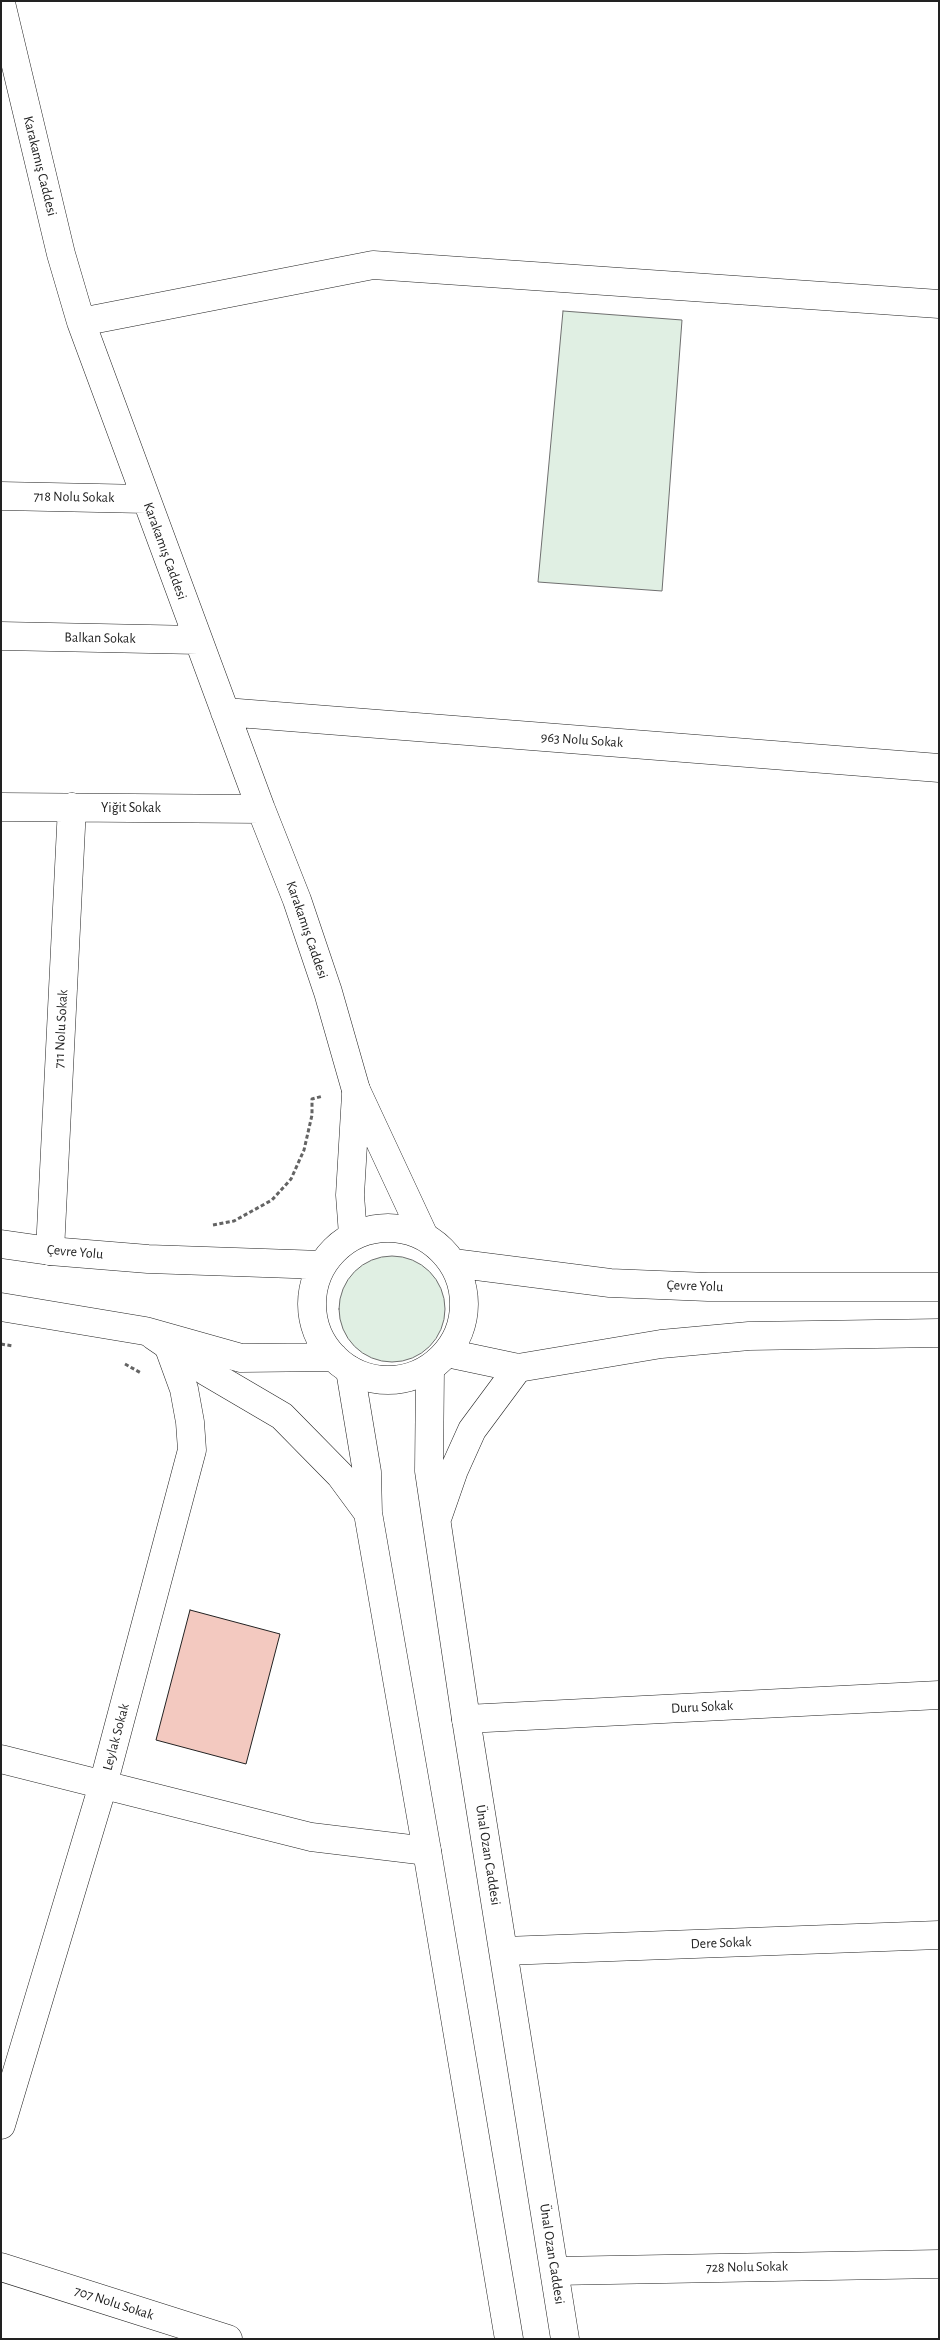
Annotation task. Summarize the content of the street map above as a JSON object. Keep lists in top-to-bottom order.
{
  "streets": {
    "street": [
      "Karakamış Caddesi",
      "718 Nolu Sokak",
      "Balkan Sokak",
      "963 Nolu Sokak",
      "Yiğit Sokak",
      "711 Nolu Sokak",
      "Çevre Yolu",
      "Duru Sokak",
      "Leylak Sokak",
      "Ünal Ozan Caddesi",
      "Dere Sokak",
      "728 Nolu Sokak",
      "707 Nolu Sokak"
    ]
  },
  "crossings": [
    ["Karakamış Caddesi", "718 Nolu Sokak"],
    ["Karakamış Caddesi", "Balkan Sokak"],
    ["Karakamış Caddesi", "963 Nolu Sokak"],
    ["Karakamış Caddesi", "Yiğit Sokak"],
    ["Yiğit Sokak", "711 Nolu Sokak"],
    ["711 Nolu Sokak", "Çevre Yolu"],
    ["Çevre Yolu", "Ünal Ozan Caddesi"],
    ["Duru Sokak", "Ünal Ozan Caddesi"],
    ["Ünal Ozan Caddesi", "Dere Sokak"],
    ["Ünal Ozan Caddesi", "728 Nolu Sokak"]
  ]
}
